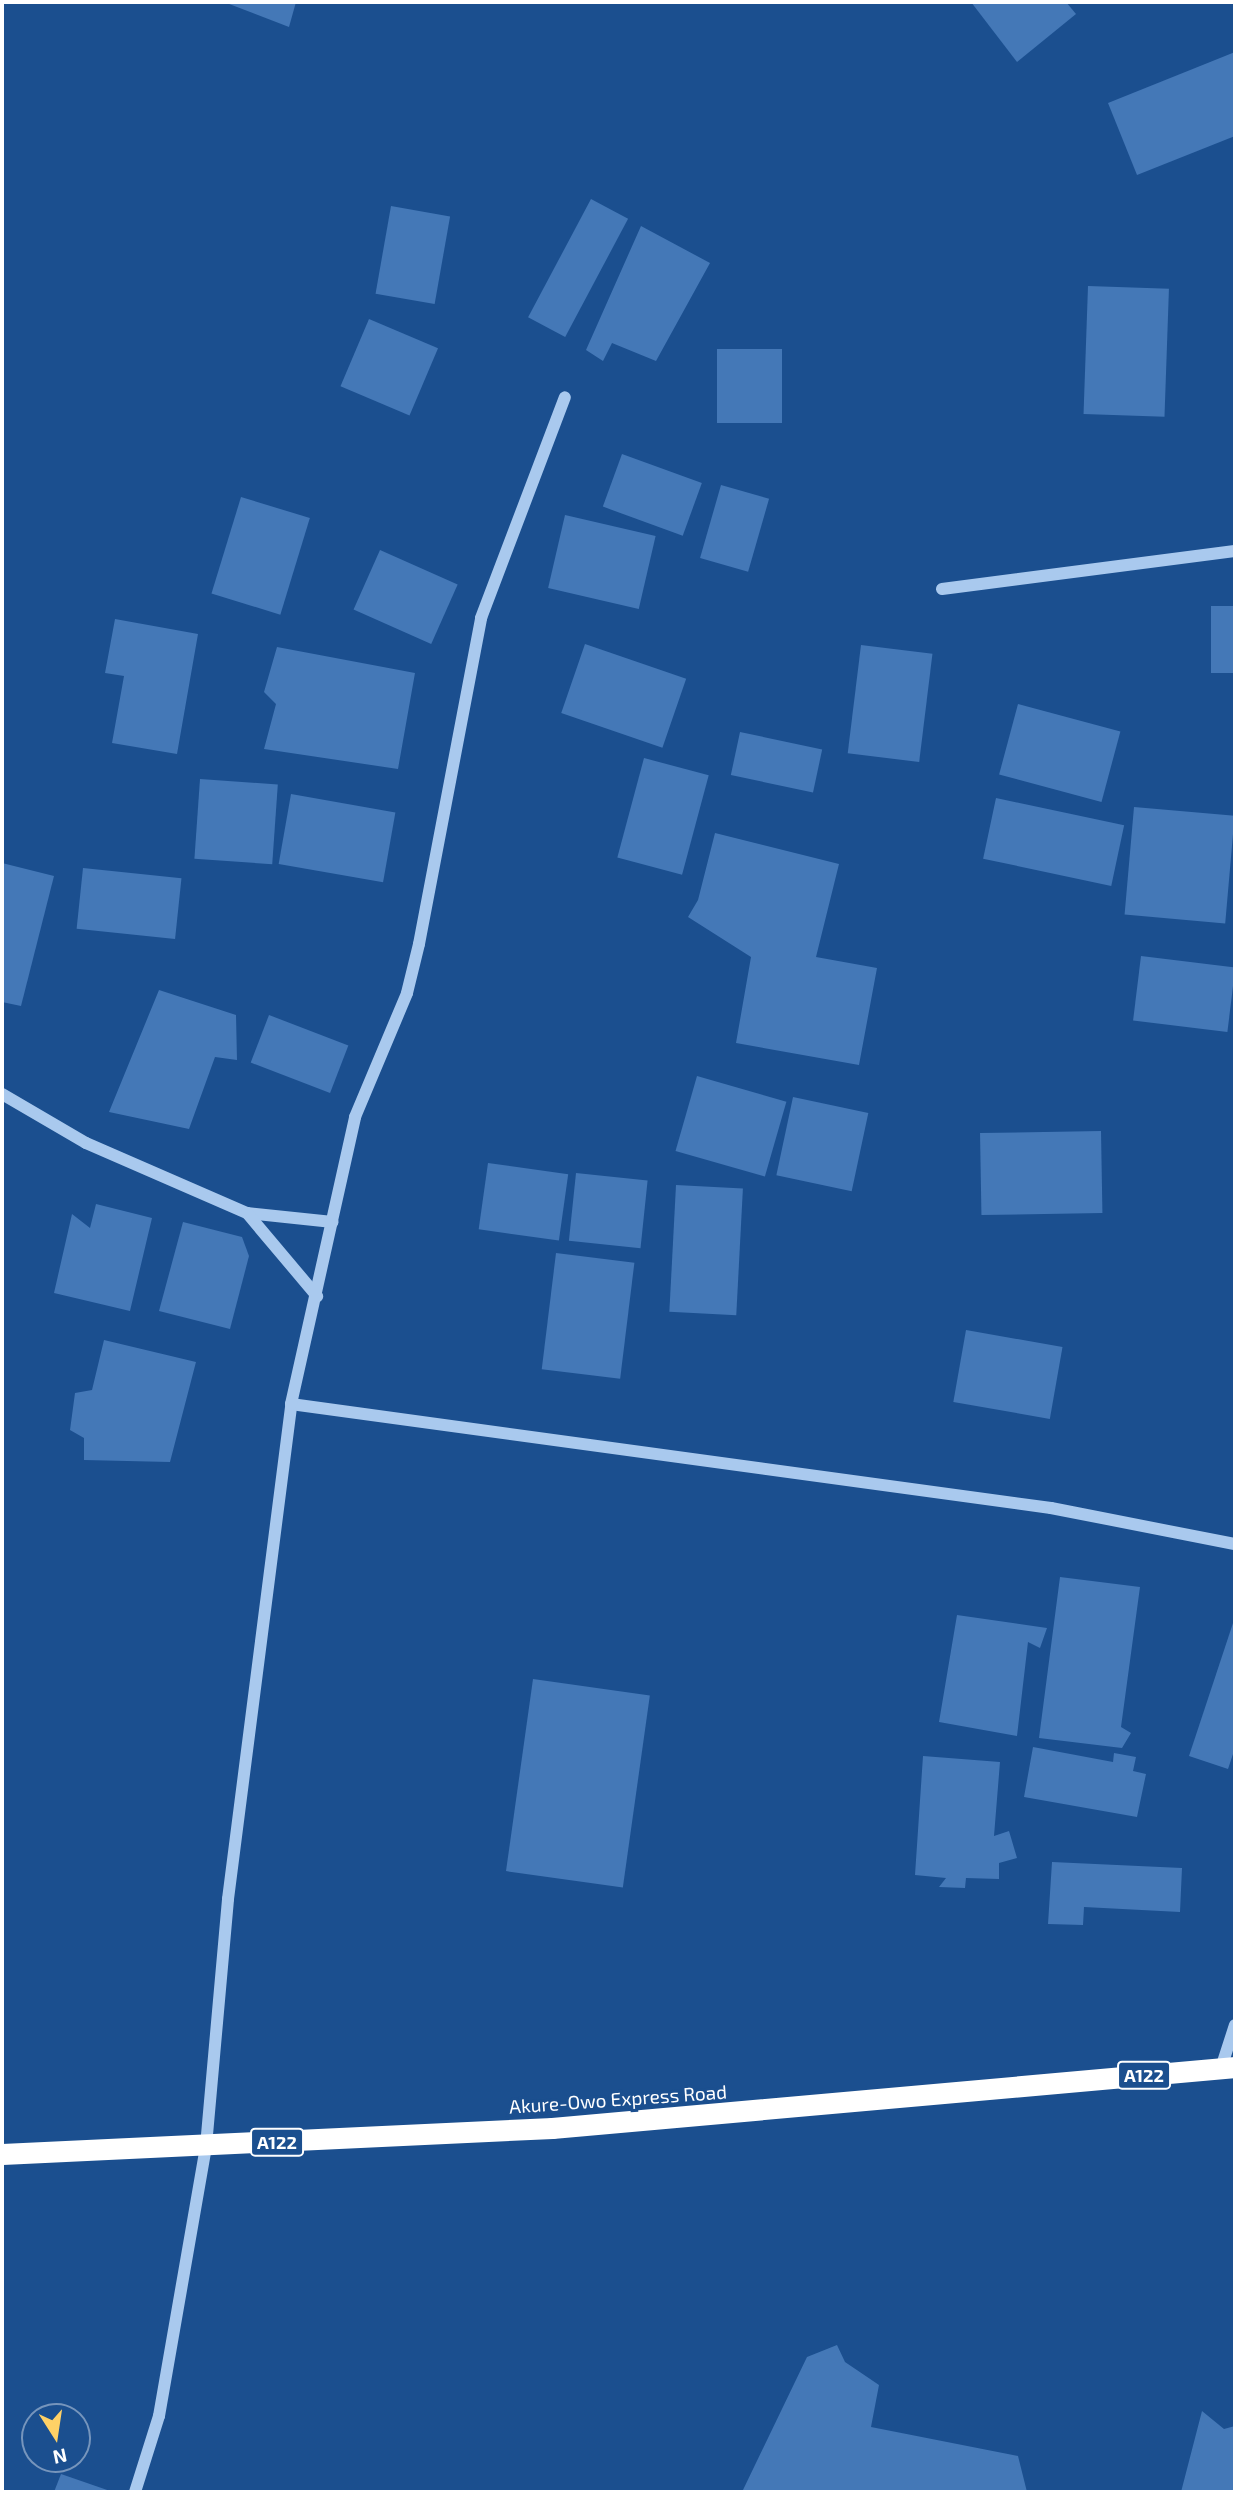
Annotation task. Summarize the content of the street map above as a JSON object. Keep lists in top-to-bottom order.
{
  "streets": {
    "highway": ["A122", "Akure-Owo Express Road"]
  },
  "north": "bottom"
}
